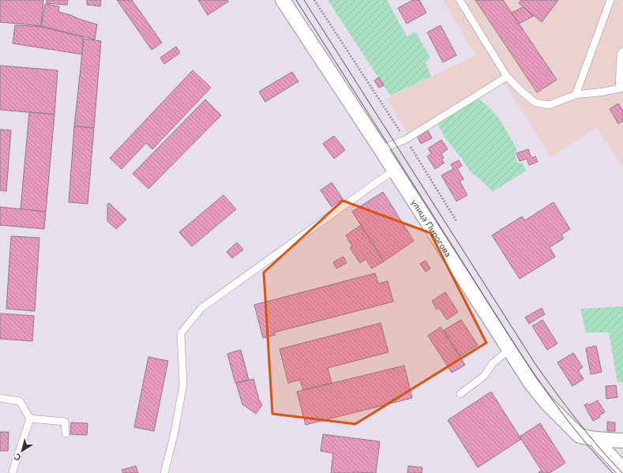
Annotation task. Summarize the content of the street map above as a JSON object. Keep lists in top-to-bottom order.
{
  "streets": {
    "street": ["улица Пирогова"]
  },
  "north": "bottom left"
}
